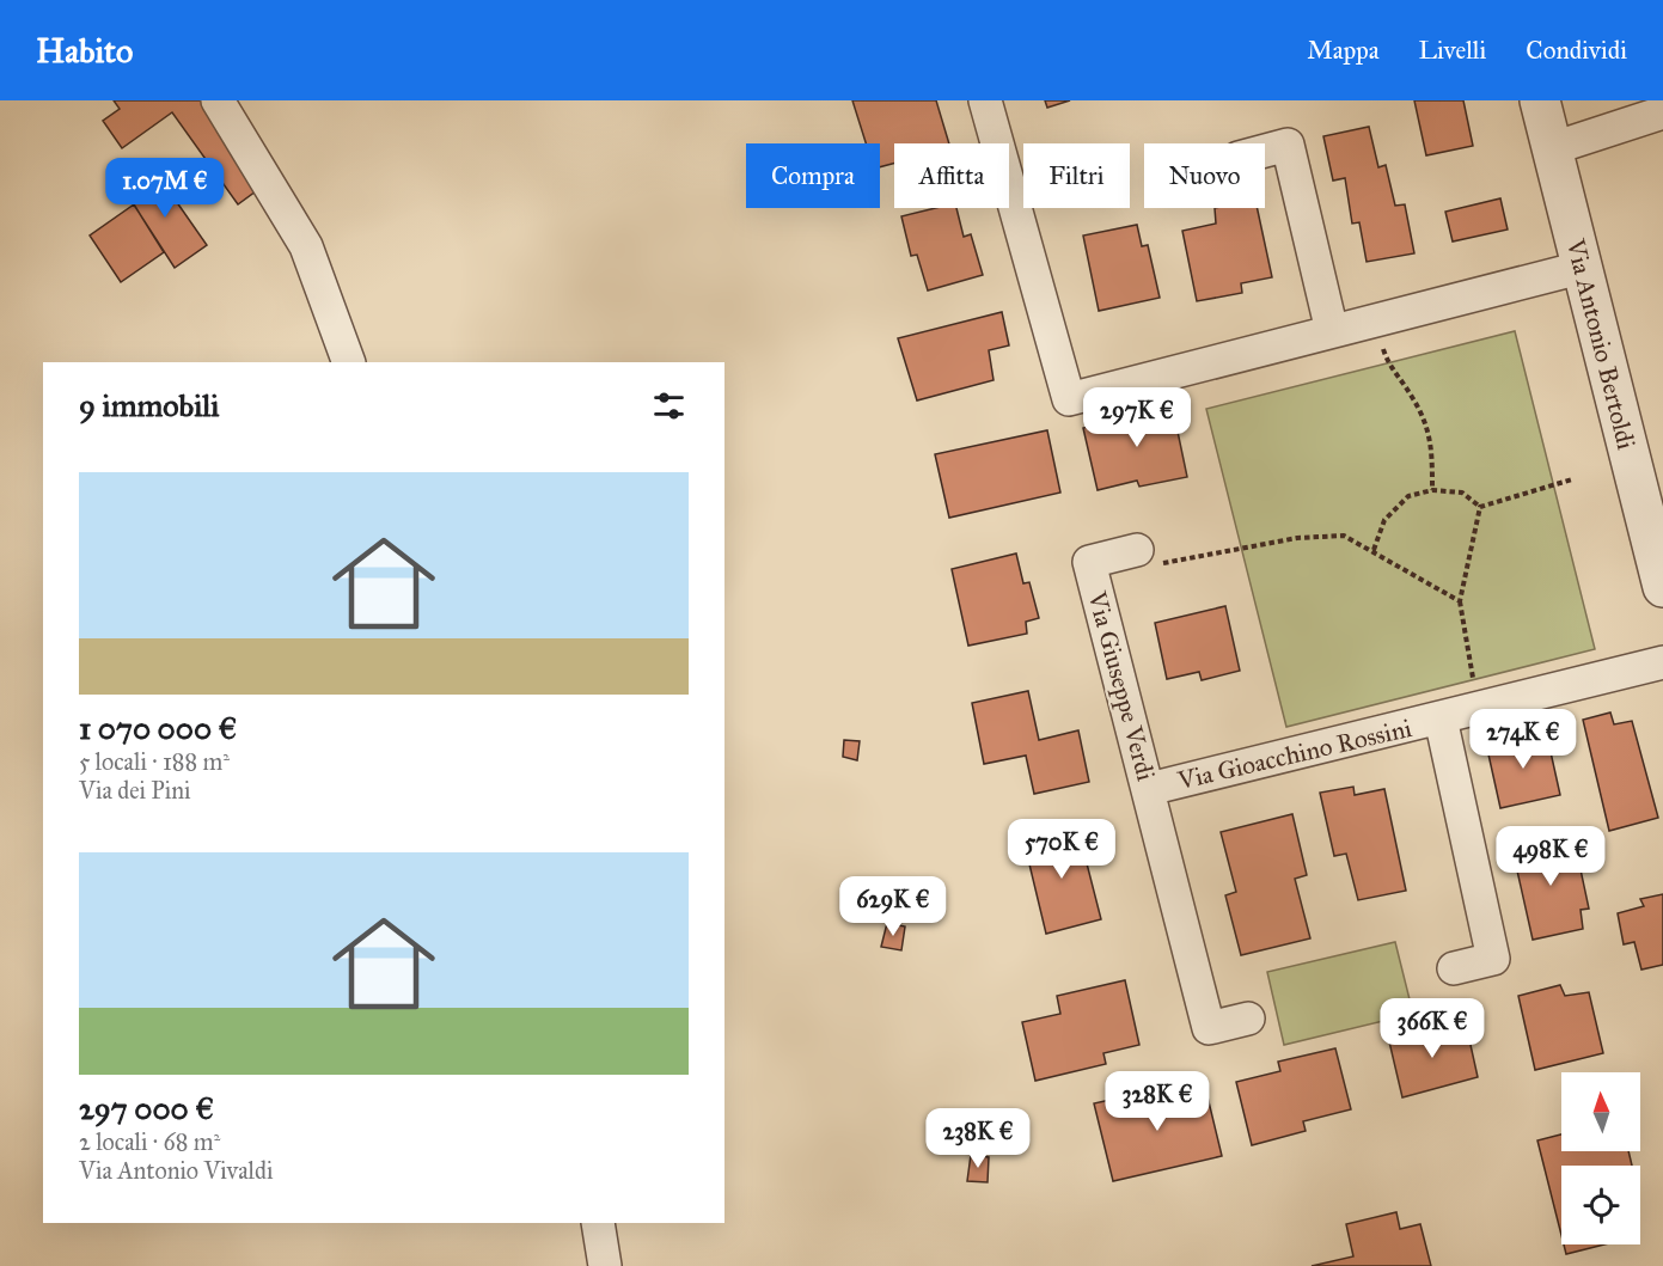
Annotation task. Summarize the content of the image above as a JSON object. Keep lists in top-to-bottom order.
{
  "streets": {
    "street": ["Via Antonio Bertoldi", "Via Giuseppe Verdi", "Via Gioacchino Rossini"]
  },
  "crossings": [
    ["Via Giuseppe Verdi", "Via Gioacchino Rossini"]
  ],
  "north": "top",
  "page": {
    "header": "Habito",
    "nav": ["Mappa", "Livelli", "Condividi"],
    "chip": [
      "Compra",
      "Affitta",
      "Filtri",
      "Nuovo"
    ],
    "price": [
      "1.07M €",
      "297K €",
      "274K €",
      "570K €",
      "498K €",
      "629K €",
      "366K €",
      "328K €",
      "238K €"
    ],
    "heading": "9 immobili",
    "list": [
      {
        "name": "1 070 000 €",
        "note": "5 locali · 188 m² · Via dei Pini"
      },
      {
        "name": "297 000 €",
        "note": "2 locali · 68 m² · Via Antonio Vivaldi"
      }
    ]
  }
}
